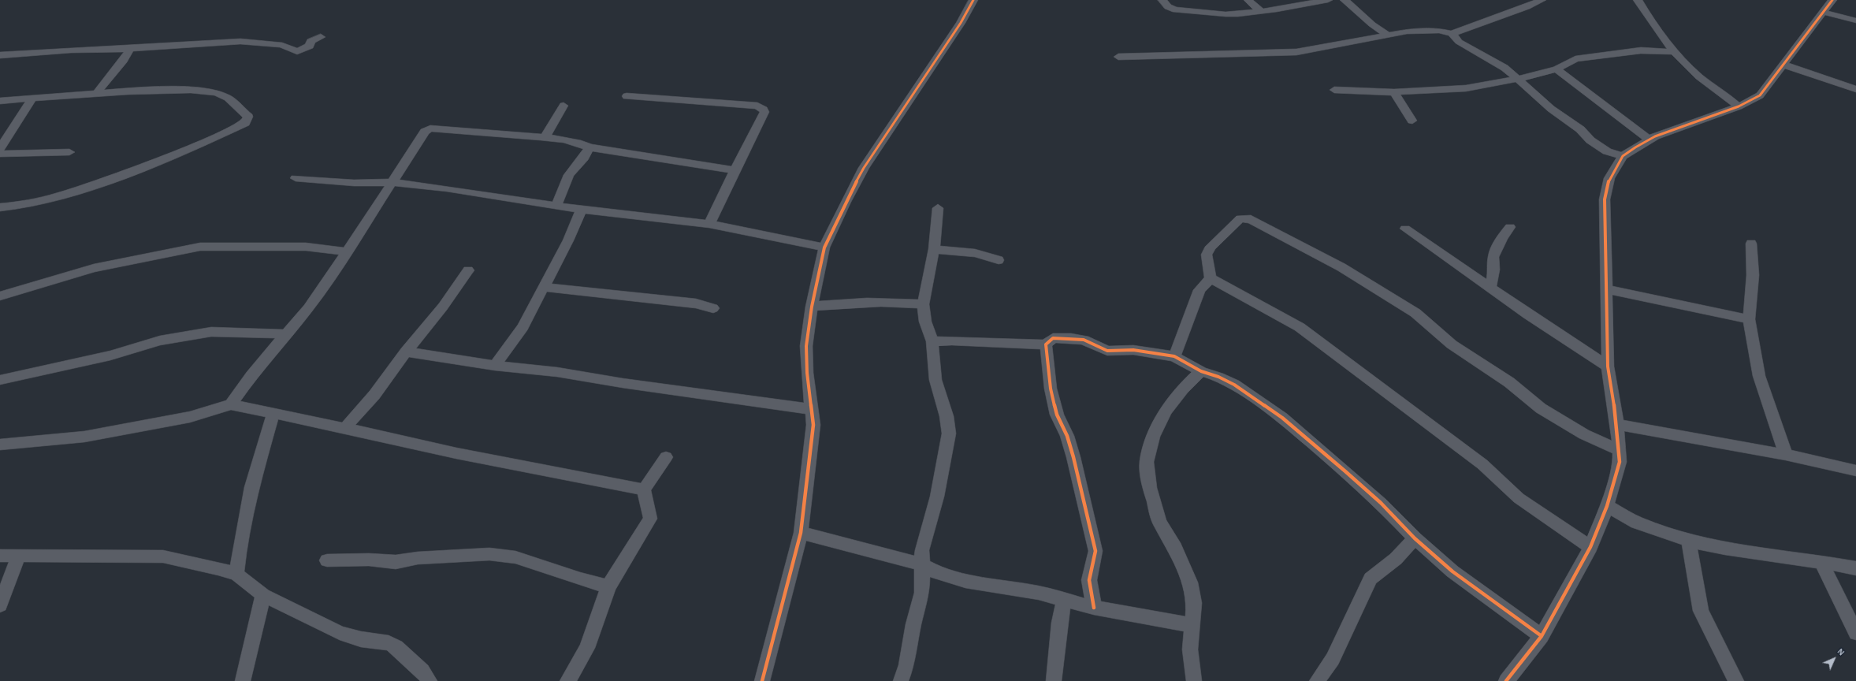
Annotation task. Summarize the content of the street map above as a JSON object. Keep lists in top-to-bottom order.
{
  "north": "top right"
}
